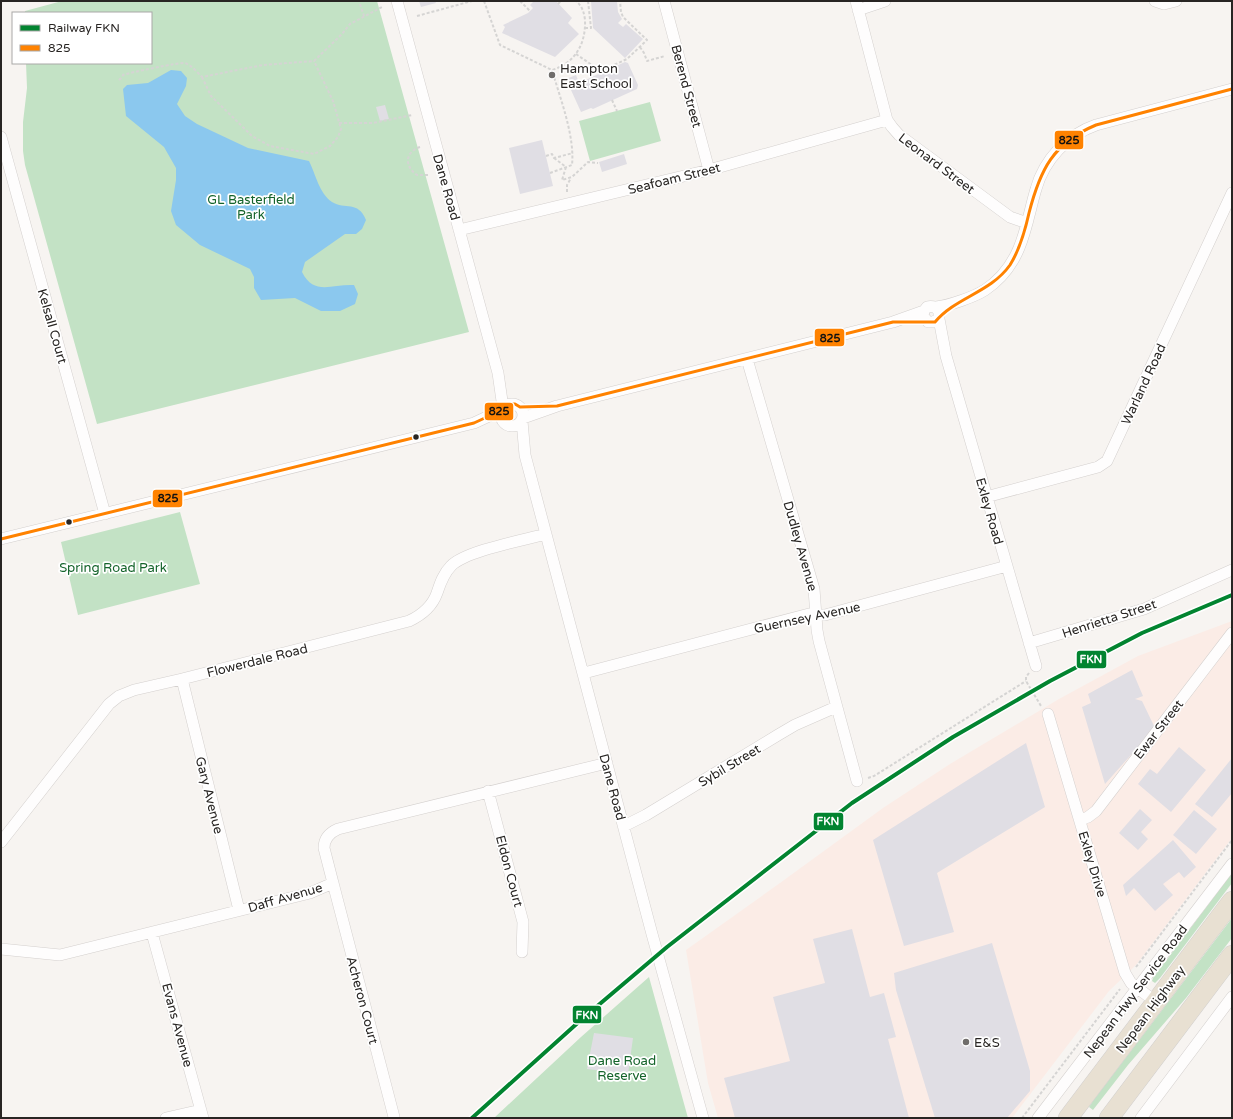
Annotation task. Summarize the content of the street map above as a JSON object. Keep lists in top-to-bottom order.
{
  "streets": {
    "highway": ["Nepean Highway"],
    "street": [
      "Berend Street",
      "Leonard Street",
      "Seafoam Street",
      "Dane Road",
      "Kelsall Court",
      "Warland Road",
      "Exley Road",
      "Dudley Avenue",
      "Guernsey Avenue",
      "Henrietta Street",
      "Flowerdale Road",
      "Ewar Street",
      "Sybil Street",
      "Gary Avenue",
      "Exley Drive",
      "Eldon Court",
      "Daff Avenue",
      "Nepean Hwy Service Road",
      "Acheron Court",
      "Evans Avenue"
    ]
  },
  "crossings": [
    ["Berend Street", "Seafoam Street"],
    ["Leonard Street", "Seafoam Street"],
    ["Seafoam Street", "Dane Road"],
    ["Dane Road", "Guernsey Avenue"],
    ["Dane Road", "Flowerdale Road"],
    ["Dane Road", "Sybil Street"],
    ["Dane Road", "Daff Avenue"],
    ["Warland Road", "Exley Road"],
    ["Exley Road", "Guernsey Avenue"],
    ["Exley Road", "Henrietta Street"],
    ["Dudley Avenue", "Guernsey Avenue"],
    ["Dudley Avenue", "Sybil Street"],
    ["Flowerdale Road", "Gary Avenue"],
    ["Ewar Street", "Exley Drive"],
    ["Gary Avenue", "Daff Avenue"],
    ["Exley Drive", "Nepean Hwy Service Road"],
    ["Exley Drive", "Nepean Highway"],
    ["Eldon Court", "Daff Avenue"],
    ["Daff Avenue", "Acheron Court"],
    ["Daff Avenue", "Evans Avenue"]
  ],
  "parks": ["GL Basterfield Park", "Spring Road Park", "Dane Road Reserve"],
  "places": ["Hampton East School", "E&S"],
  "lines": ["transit line 825", "rail line FKN"],
  "legend": ["Railway FKN", "825"]
}
